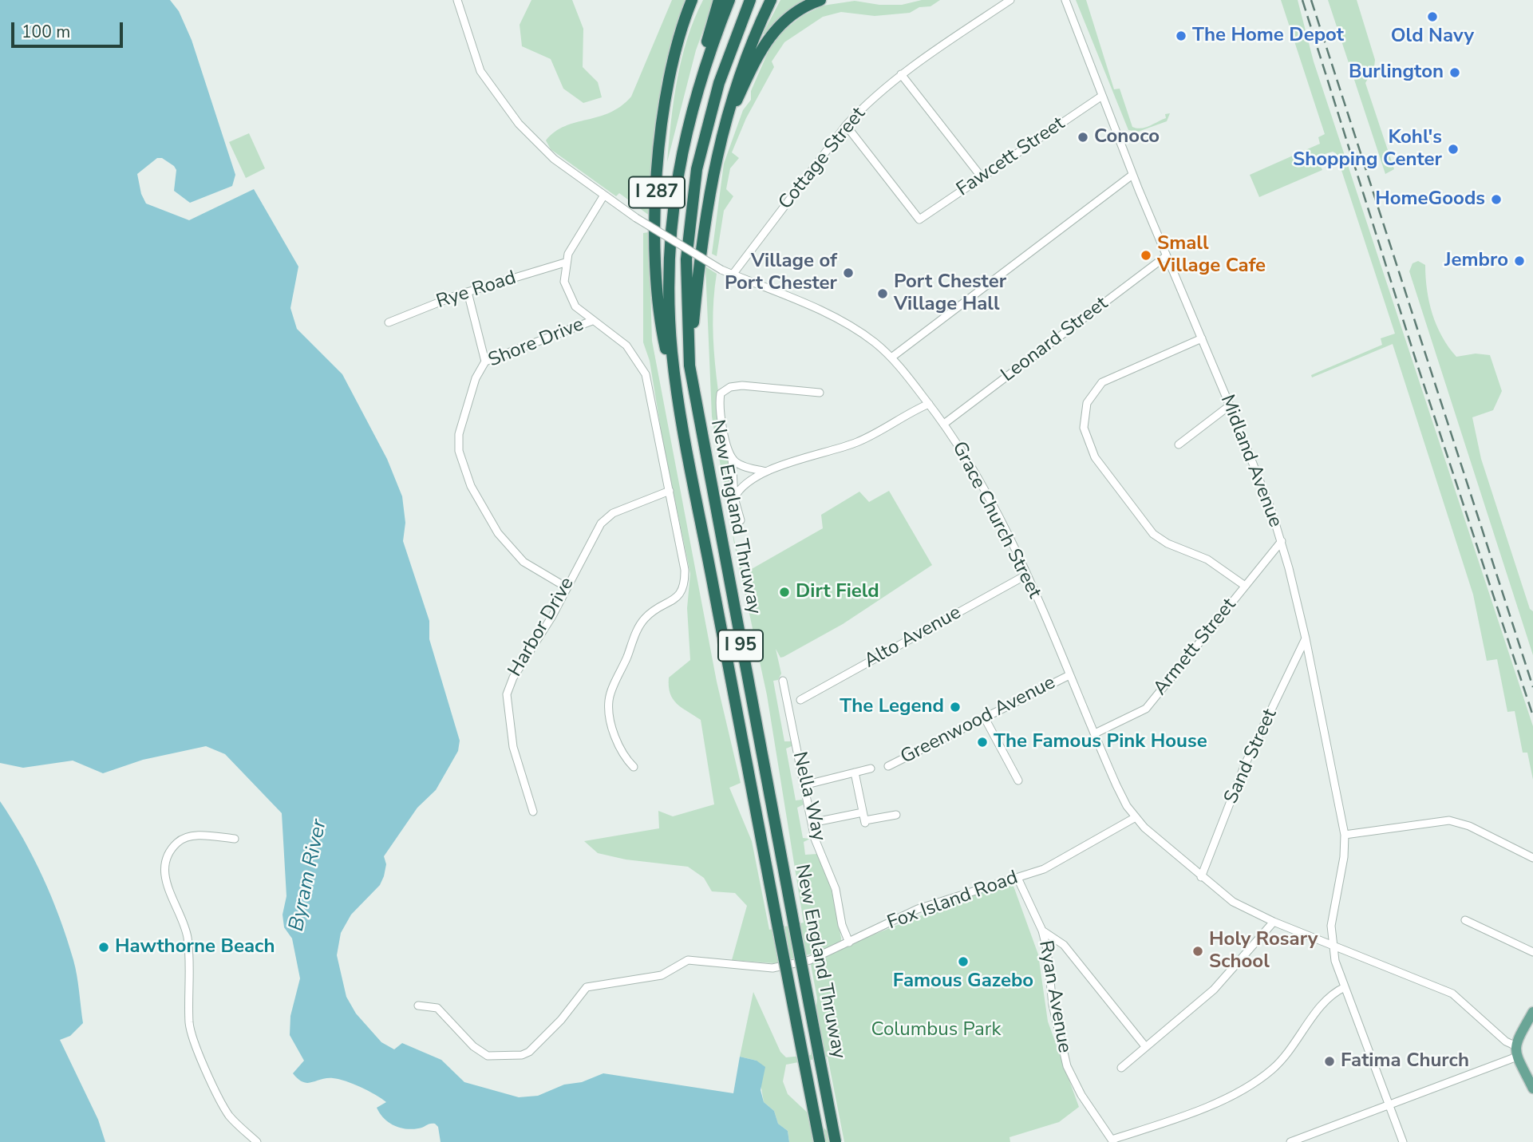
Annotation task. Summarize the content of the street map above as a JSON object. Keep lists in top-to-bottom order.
{
  "streets": {
    "highway": ["I 287", "New England Thruway", "I 95"],
    "street": [
      "Fawcett Street",
      "Cottage Street",
      "Rye Road",
      "Leonard Street",
      "Shore Drive",
      "Midland Avenue",
      "Grace Church Street",
      "Harbor Drive",
      "Alto Avenue",
      "Armett Street",
      "Greenwood Avenue",
      "Sand Street",
      "Nella Way",
      "Fox Island Road",
      "Ryan Avenue"
    ]
  },
  "crossings": [
    ["Fawcett Street", "Cottage Street"],
    ["Fawcett Street", "Midland Avenue"],
    ["Cottage Street", "Grace Church Street"],
    ["I 287", "New England Thruway"],
    ["Leonard Street", "Midland Avenue"],
    ["Leonard Street", "Grace Church Street"],
    ["Shore Drive", "Harbor Drive"],
    ["Midland Avenue", "Grace Church Street"],
    ["Midland Avenue", "Armett Street"],
    ["Midland Avenue", "Sand Street"],
    ["Grace Church Street", "Alto Avenue"],
    ["Grace Church Street", "Armett Street"],
    ["Grace Church Street", "Greenwood Avenue"],
    ["Grace Church Street", "Sand Street"],
    ["Grace Church Street", "Fox Island Road"],
    ["Nella Way", "Fox Island Road"],
    ["Fox Island Road", "Ryan Avenue"]
  ],
  "water": ["Byram River"],
  "parks": ["Columbus Park"],
  "places": [
    "Old Navy",
    "The Home Depot",
    "Burlington",
    "Conoco",
    "Kohl's Shopping Center",
    "HomeGoods",
    "Small Village Cafe",
    "Jembro",
    "Village of Port Chester",
    "Port Chester Village Hall",
    "Dirt Field",
    "The Legend",
    "The Famous Pink House",
    "Hawthorne Beach",
    "Holy Rosary School",
    "Famous Gazebo",
    "Fatima Church"
  ],
  "scale_bar": "100 m"
}
